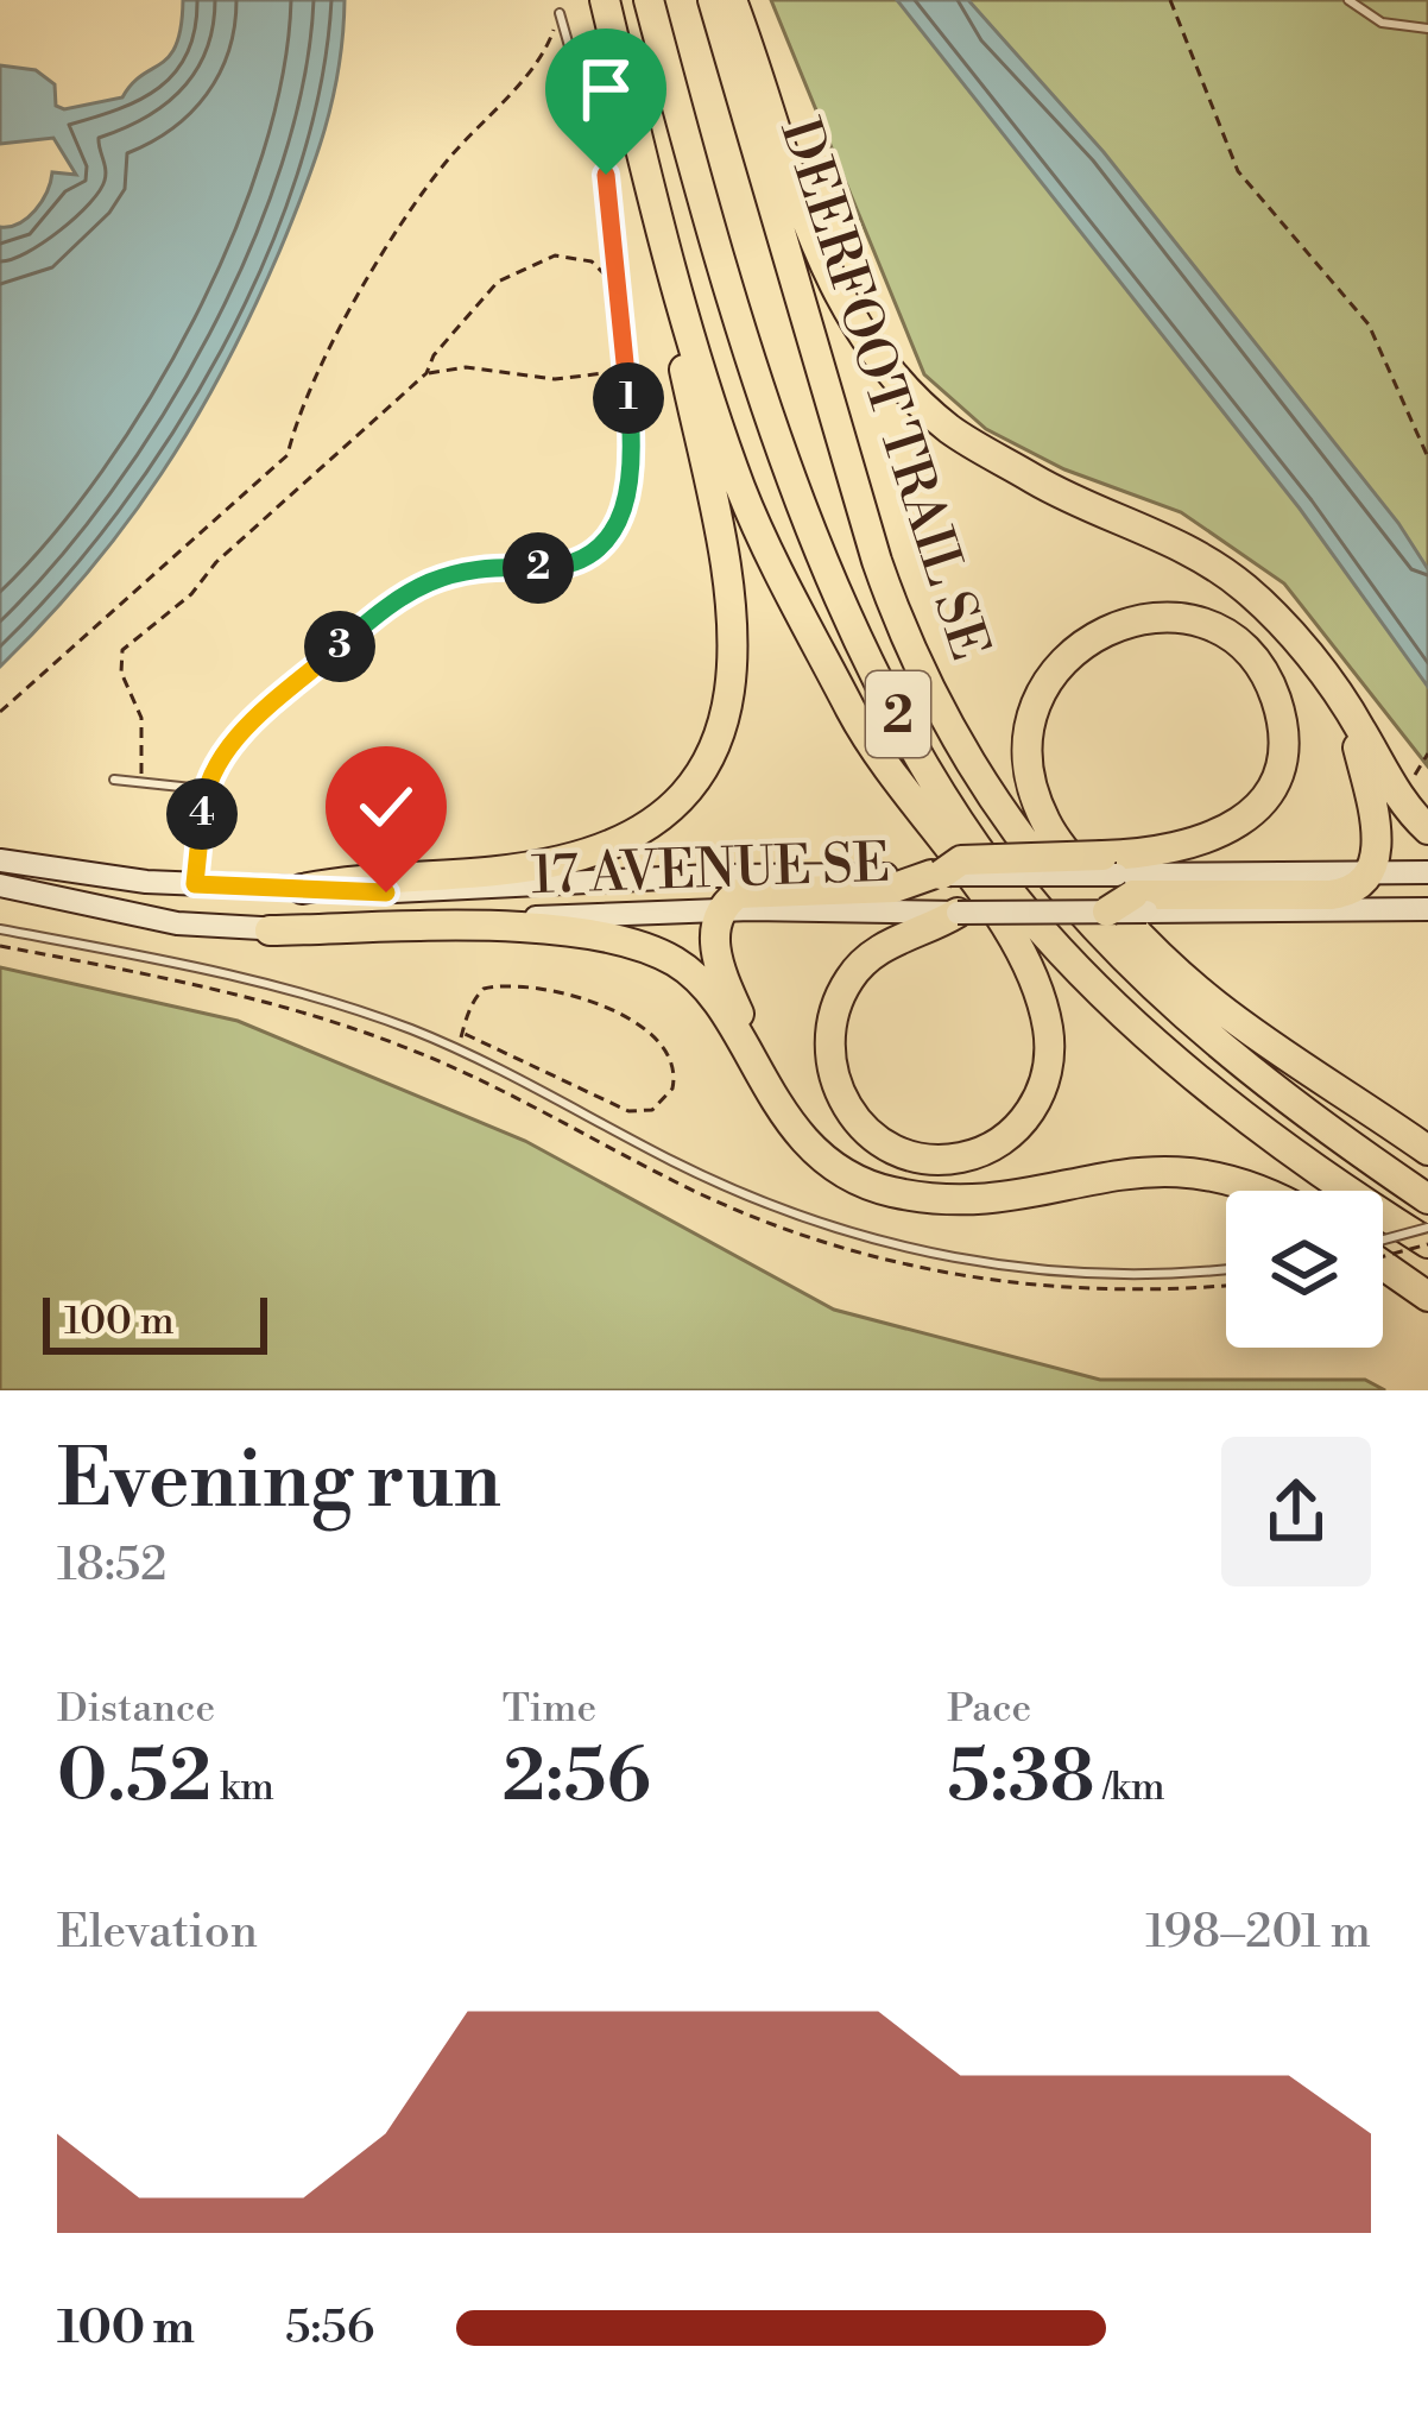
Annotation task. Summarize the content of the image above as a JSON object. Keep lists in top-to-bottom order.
{
  "streets": {
    "highway": ["DEERFOOT TRAIL SE", "2"],
    "main road": ["17 AVENUE SE"]
  },
  "scale_bar": "100 m",
  "page": {
    "pins": [
      "1",
      "2",
      "3",
      "4"
    ],
    "scale": "100 m",
    "heading": ["Evening run", "18:52"],
    "stats": [
      ["Distance", "0.52 km"],
      ["Time", "2:56"],
      ["Pace", "5:38 /km"]
    ],
    "chart": ["Elevation", "198–201 m"],
    "list": [
      {
        "name": "100 m",
        "note": "5:56"
      }
    ]
  }
}
